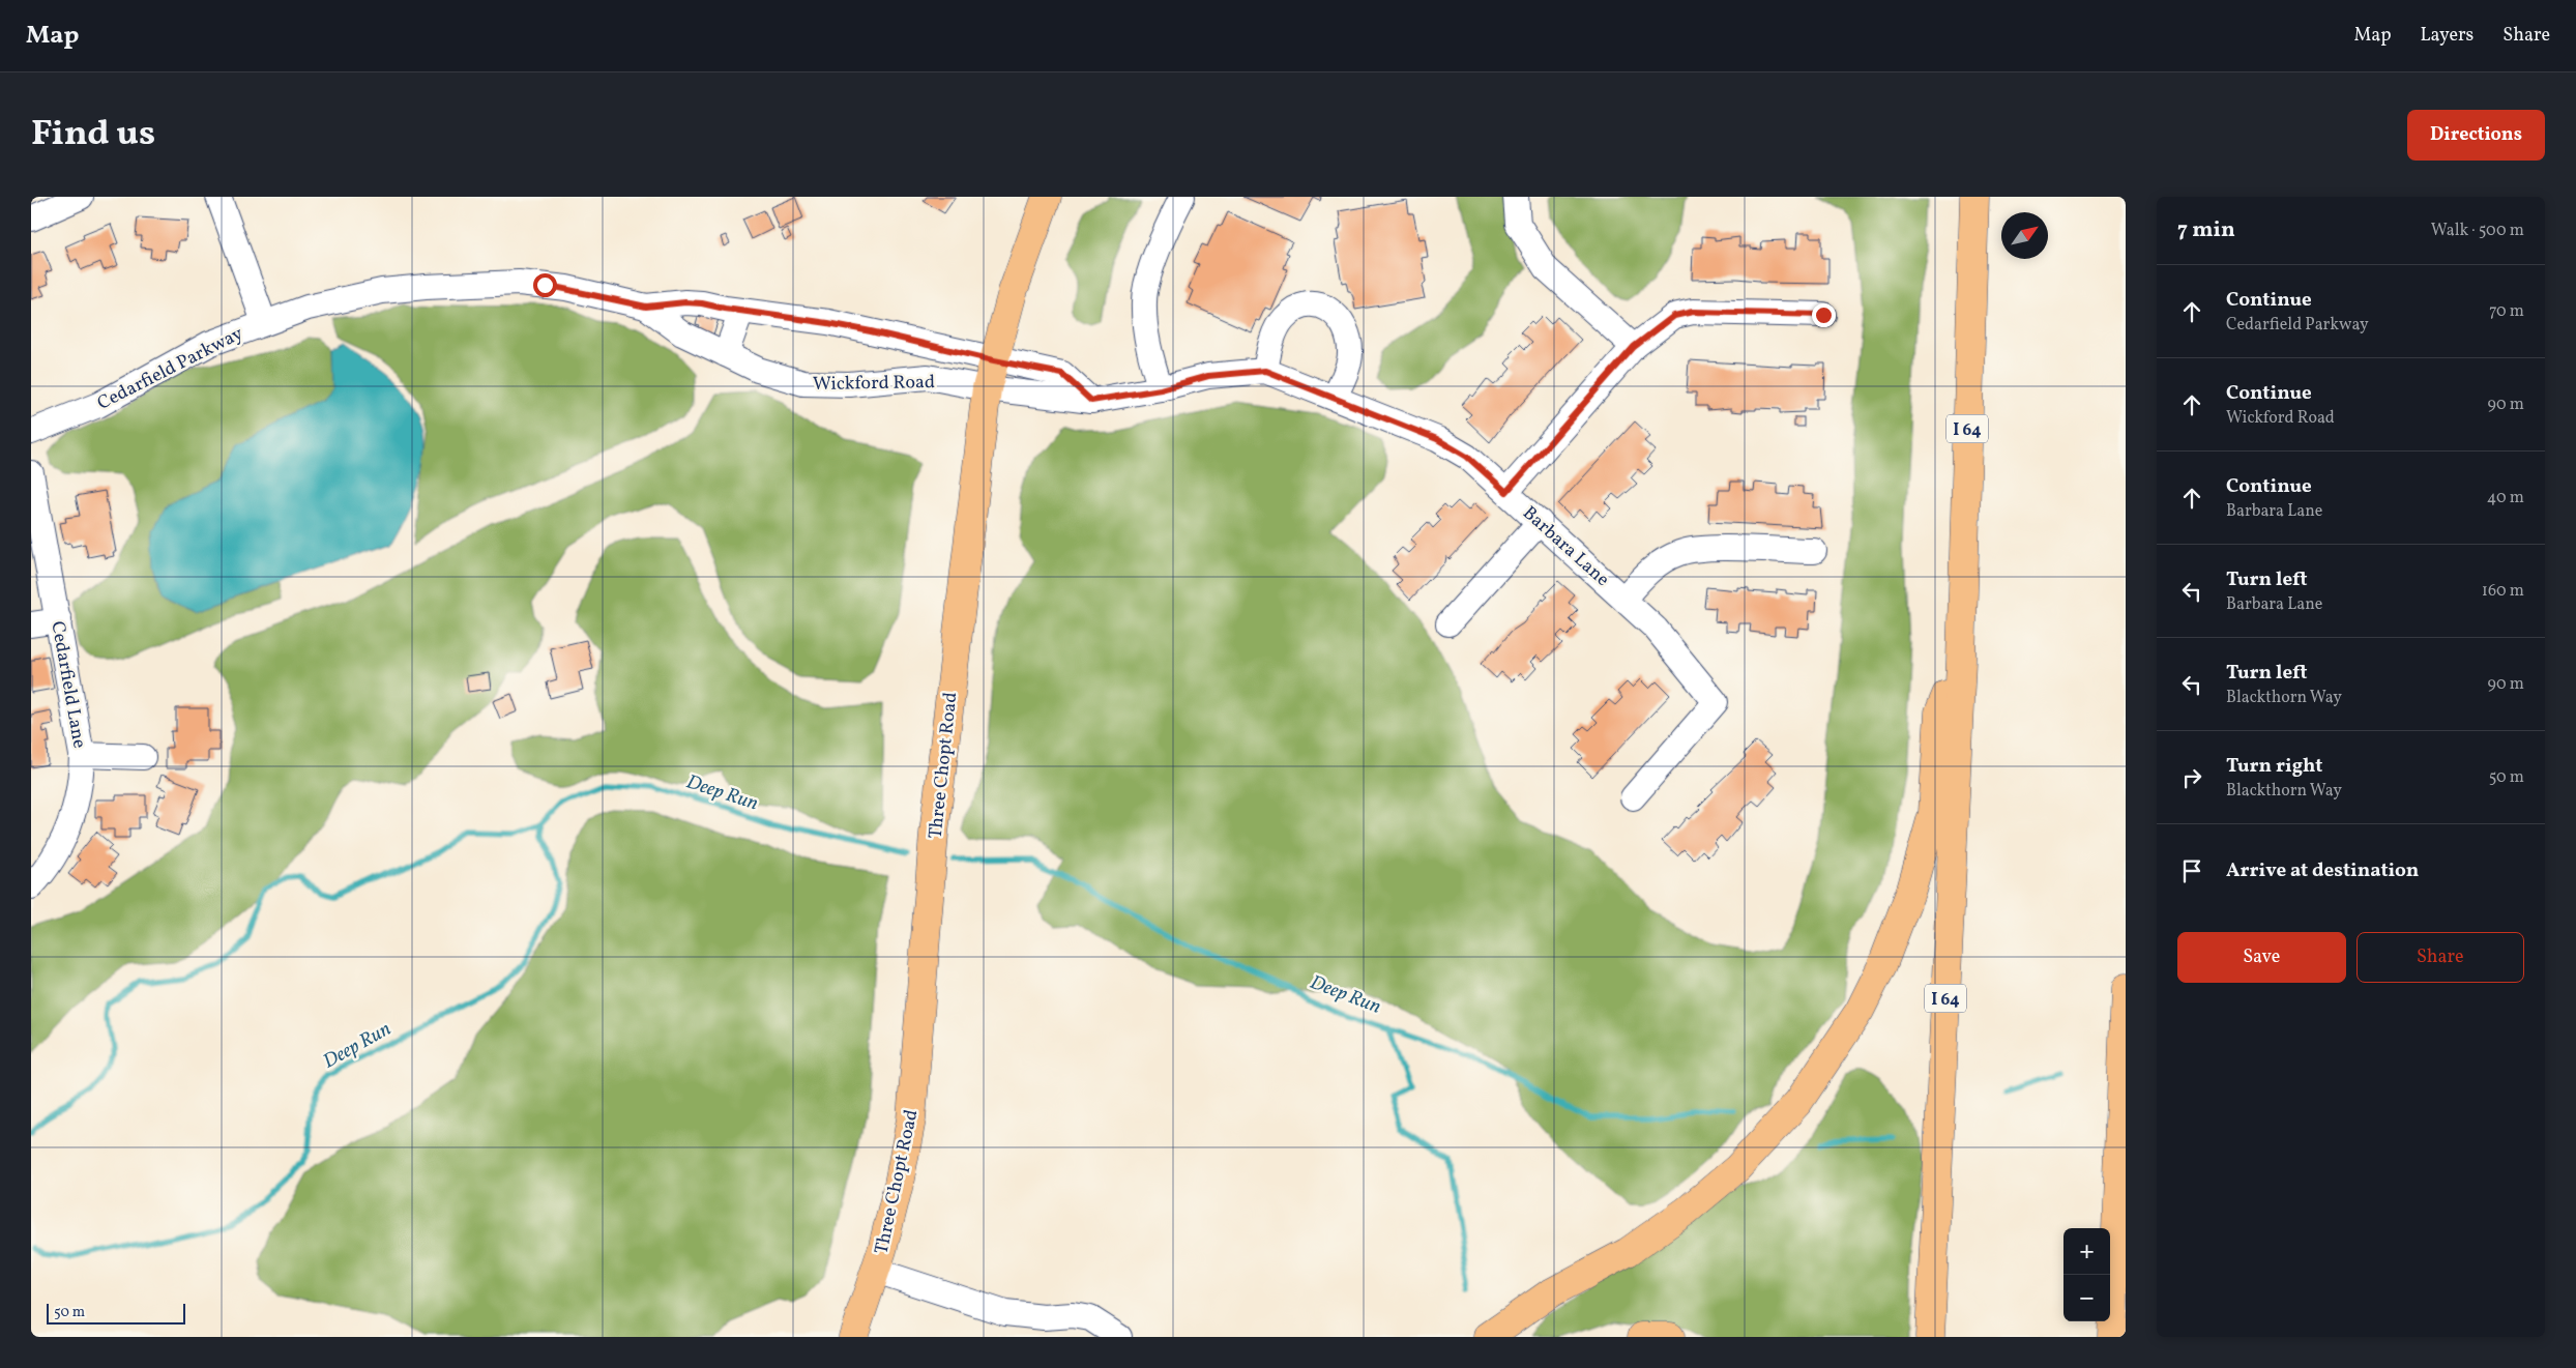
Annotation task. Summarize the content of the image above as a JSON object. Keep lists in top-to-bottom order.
{
  "streets": {
    "main road": ["I 64", "Three Chopt Road"],
    "street": [
      "Cedarfield Parkway",
      "Wickford Road",
      "Barbara Lane",
      "Cedarfield Lane"
    ]
  },
  "crossings": [
    ["Cedarfield Parkway", "Wickford Road"],
    ["Wickford Road", "Barbara Lane"],
    ["Wickford Road", "Three Chopt Road"],
    ["Barbara Lane", "Three Chopt Road"]
  ],
  "water": ["Deep Run"],
  "scale_bar": "50 m",
  "north": "top right",
  "page": {
    "header": "Map",
    "nav": ["Map", "Layers", "Share"],
    "title": "Find us",
    "buttons": [
      "Directions",
      ["Save", "Share"]
    ],
    "heading": ["7 min", "Walk · 500 m"],
    "list": [
      ["Continue", "Cedarfield Parkway", "70 m"],
      ["Continue", "Wickford Road", "90 m"],
      ["Continue", "Barbara Lane", "40 m"],
      ["Turn left", "Barbara Lane", "160 m"],
      ["Turn left", "Blackthorn Way", "90 m"],
      ["Turn right", "Blackthorn Way", "50 m"],
      "Arrive at destination"
    ],
    "map_buttons": ["+", "−"],
    "scale": "50 m"
  }
}
